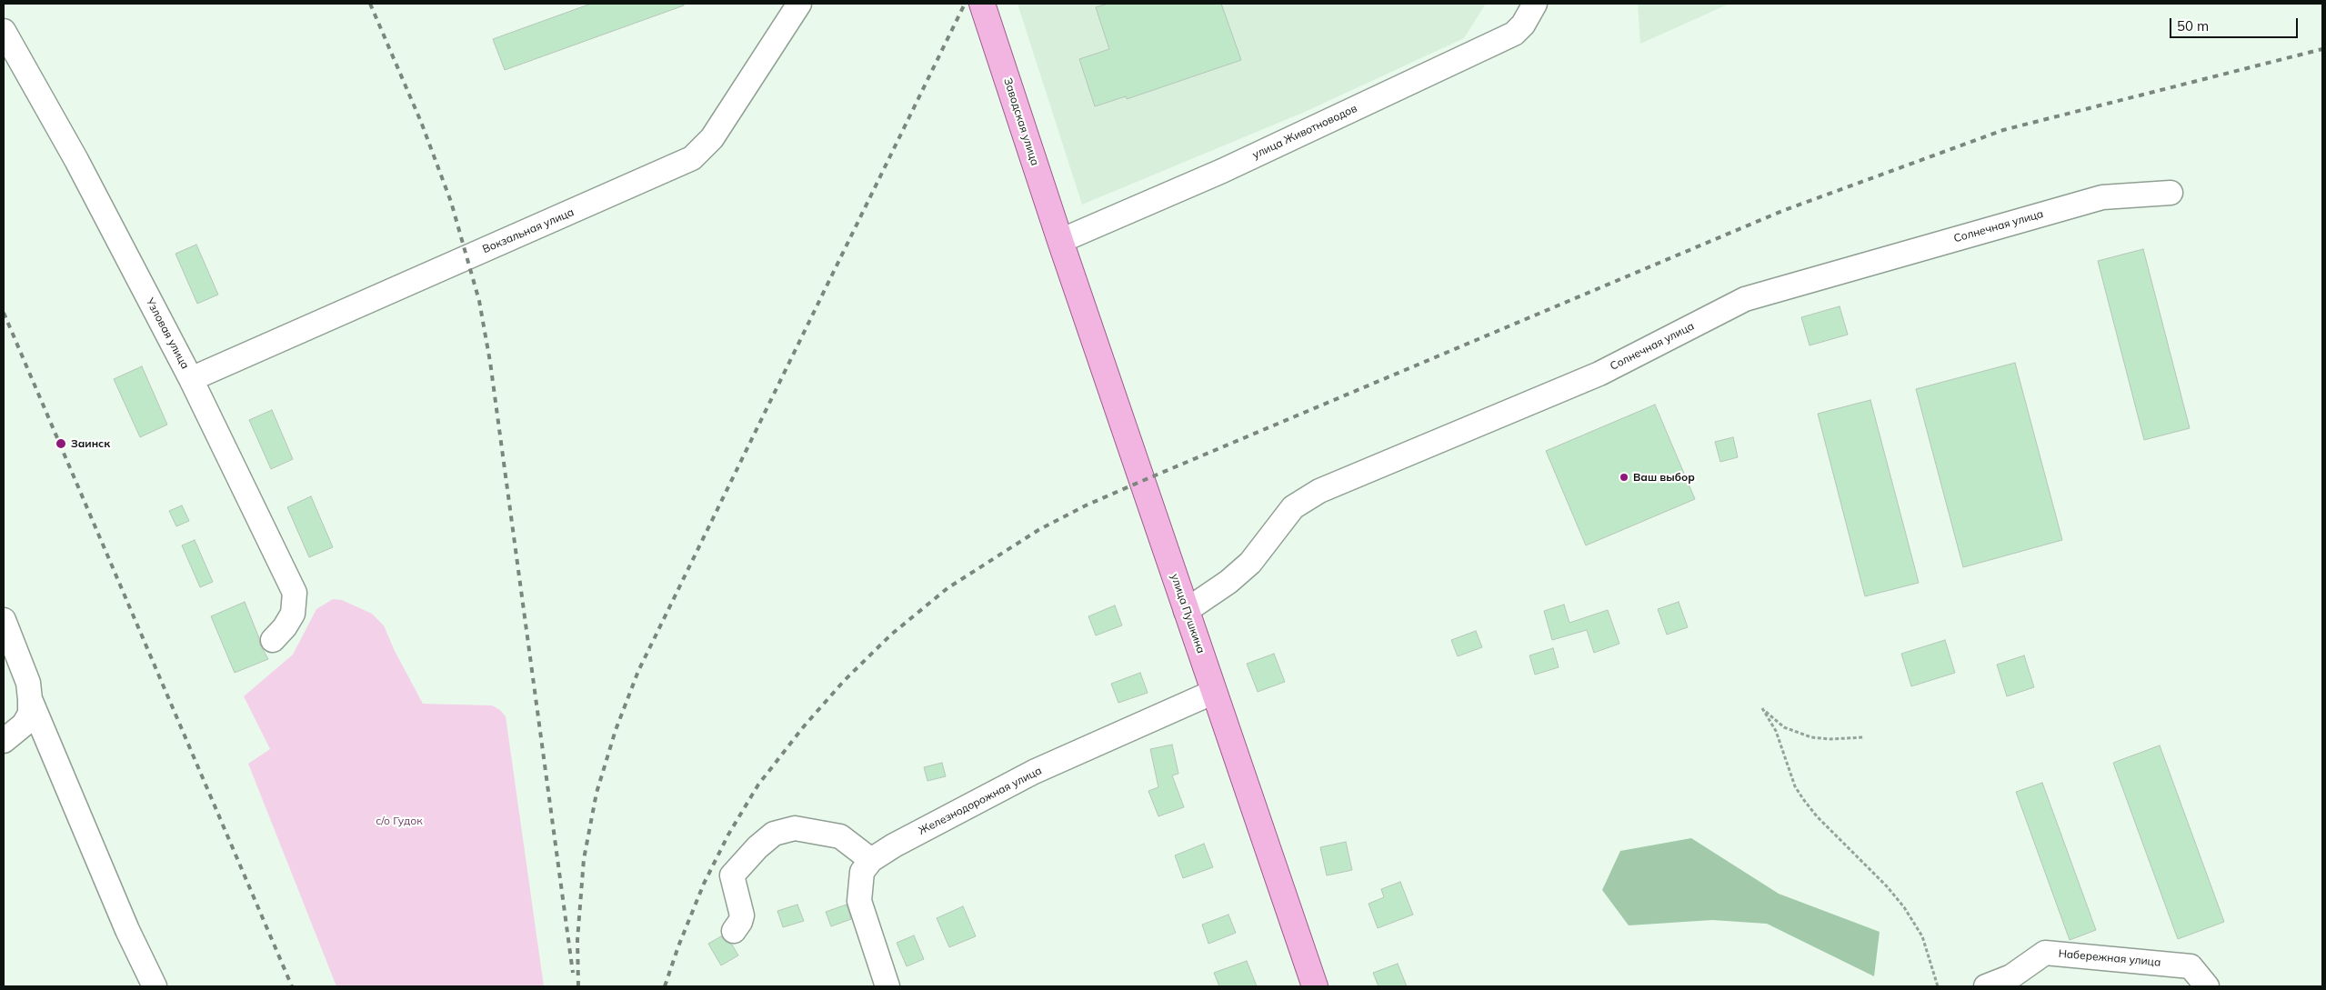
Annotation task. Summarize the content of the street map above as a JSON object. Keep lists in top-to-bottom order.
{
  "streets": {
    "main road": ["Заводская улица", "улица Пушкина"],
    "street": [
      "улица Животноводов",
      "Солнечная улица",
      "Вокзальная улица",
      "Узловая улица",
      "Железнодорожная улица",
      "Набережная улица"
    ]
  },
  "crossings": [
    ["Заводская улица", "улица Животноводов"],
    ["Заводская улица", "улица Пушкина"],
    ["улица Животноводов", "улица Пушкина"],
    ["Солнечная улица", "улица Пушкина"],
    ["Вокзальная улица", "Узловая улица"],
    ["улица Пушкина", "Железнодорожная улица"]
  ],
  "parks": ["с/о Гудок"],
  "places": ["Заинск", "Ваш выбор"],
  "scale_bar": "50 m"
}
